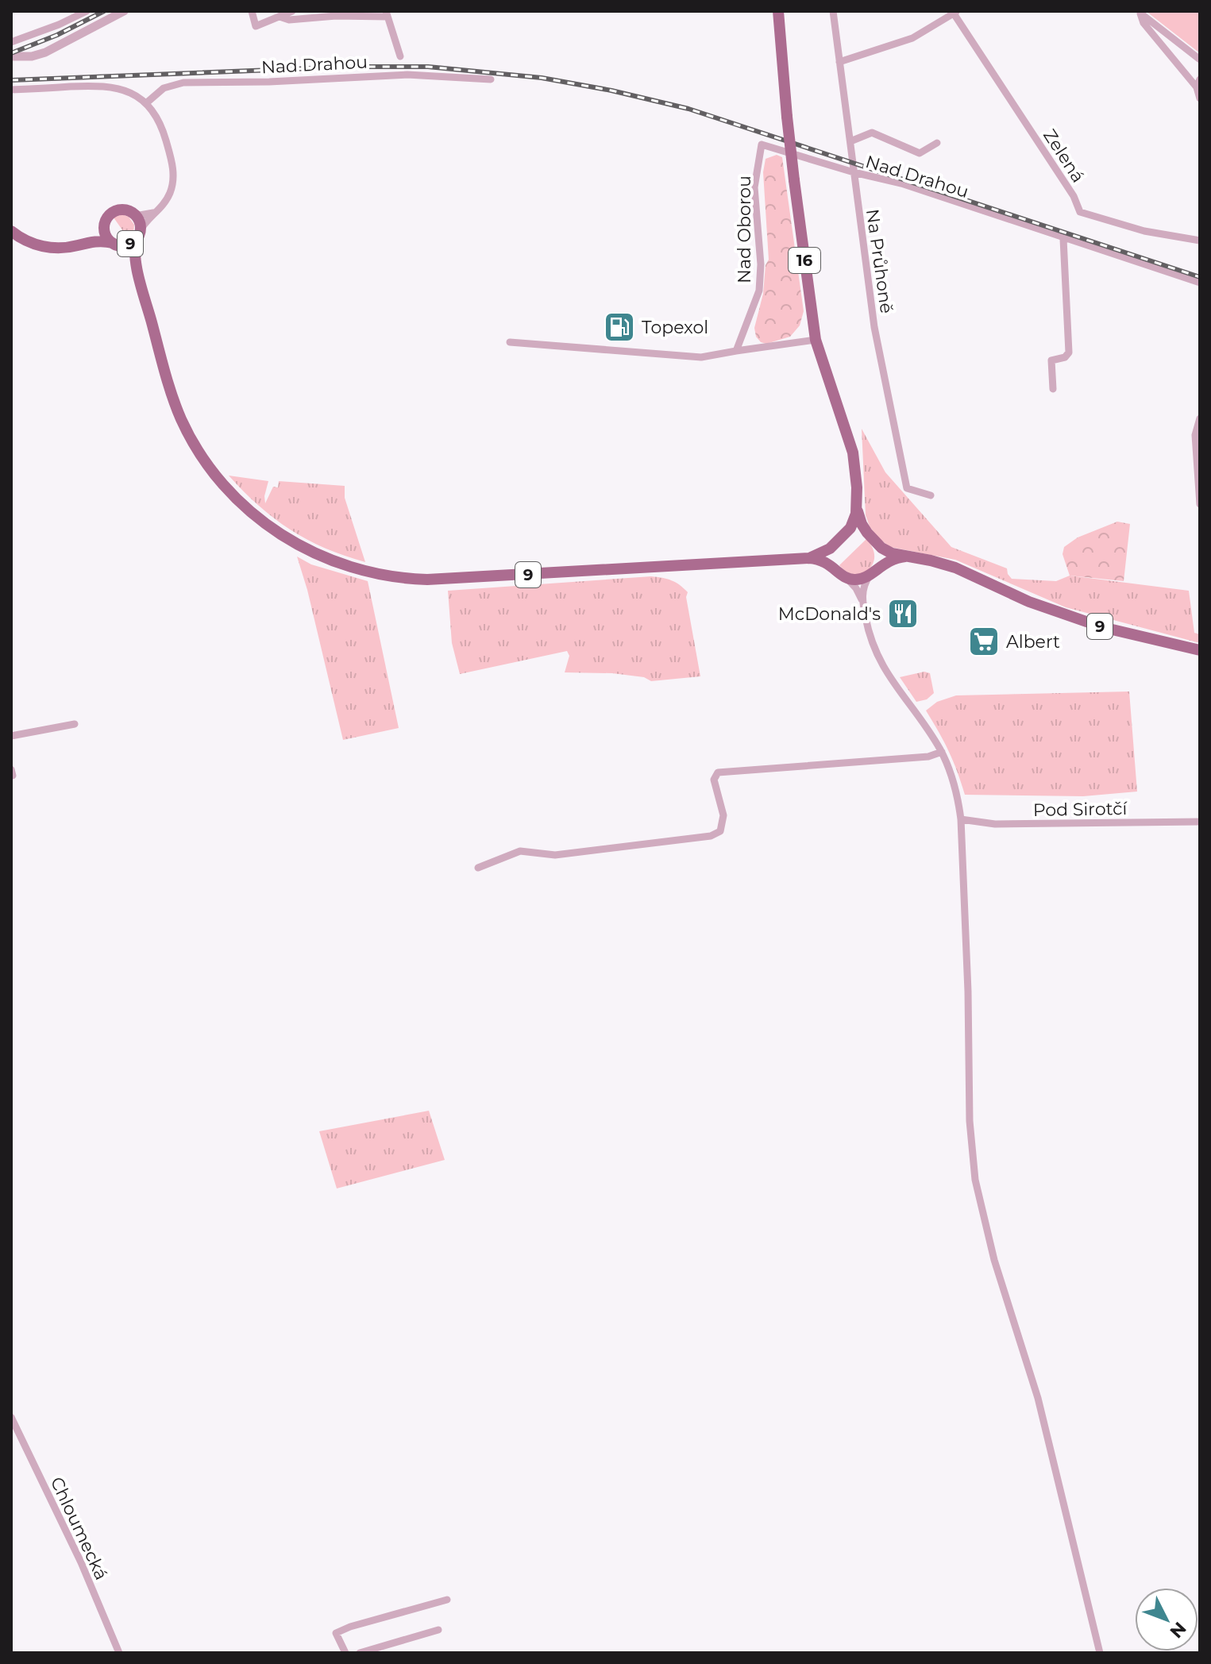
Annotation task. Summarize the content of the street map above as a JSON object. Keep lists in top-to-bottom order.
{
  "streets": {
    "main road": ["9", "16"],
    "street": [
      "Nad Drahou",
      "Zelená",
      "Nad Oborou",
      "Na Průhoně",
      "Pod Sirotčí",
      "Chloumecká"
    ]
  },
  "crossings": [
    ["Nad Drahou", "Nad Oborou"],
    ["Nad Drahou", "Na Průhoně"],
    ["9", "16"]
  ],
  "places": {
    "fuel station": ["Topexol"],
    "restaurant": ["McDonald's"],
    "supermarket": ["Albert"]
  },
  "north": "bottom right"
}
